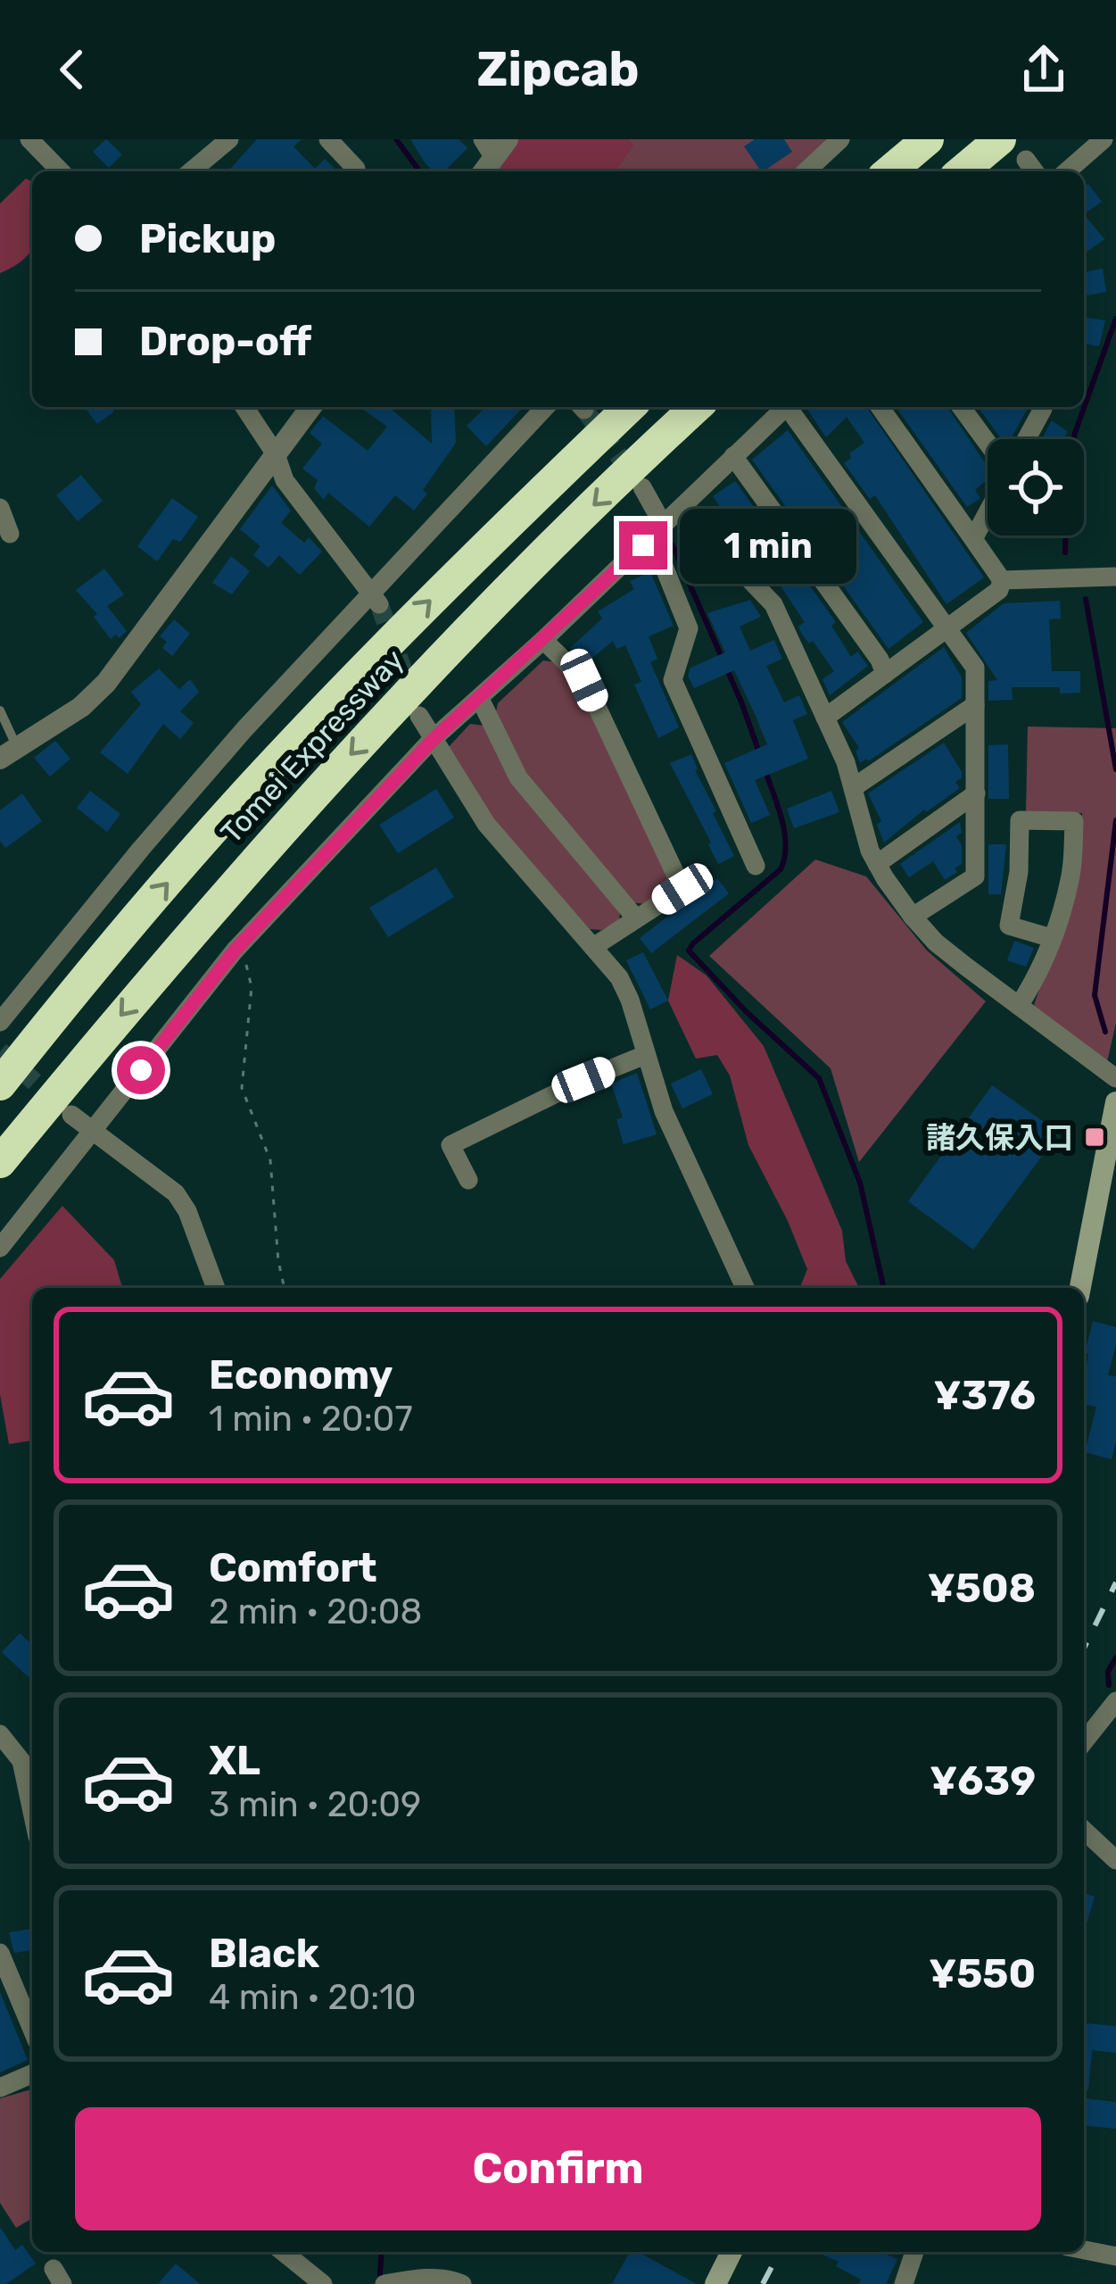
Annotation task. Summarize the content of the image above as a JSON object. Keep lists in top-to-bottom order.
{
  "streets": {
    "highway": ["Tomei Expressway"]
  },
  "places": {
    "transit": ["諸久保入口"]
  },
  "page": {
    "header": "Zipcab",
    "banner": ["Pickup", "Drop-off"],
    "bubble": "1 min",
    "list": [
      {
        "name": "Economy",
        "note": "1 min · 20:07",
        "value": "¥376"
      },
      {
        "name": "Comfort",
        "note": "2 min · 20:08",
        "value": "¥508"
      },
      {
        "name": "XL",
        "note": "3 min · 20:09",
        "value": "¥639"
      },
      {
        "name": "Black",
        "note": "4 min · 20:10",
        "value": "¥550"
      }
    ],
    "buttons": "Confirm"
  }
}
